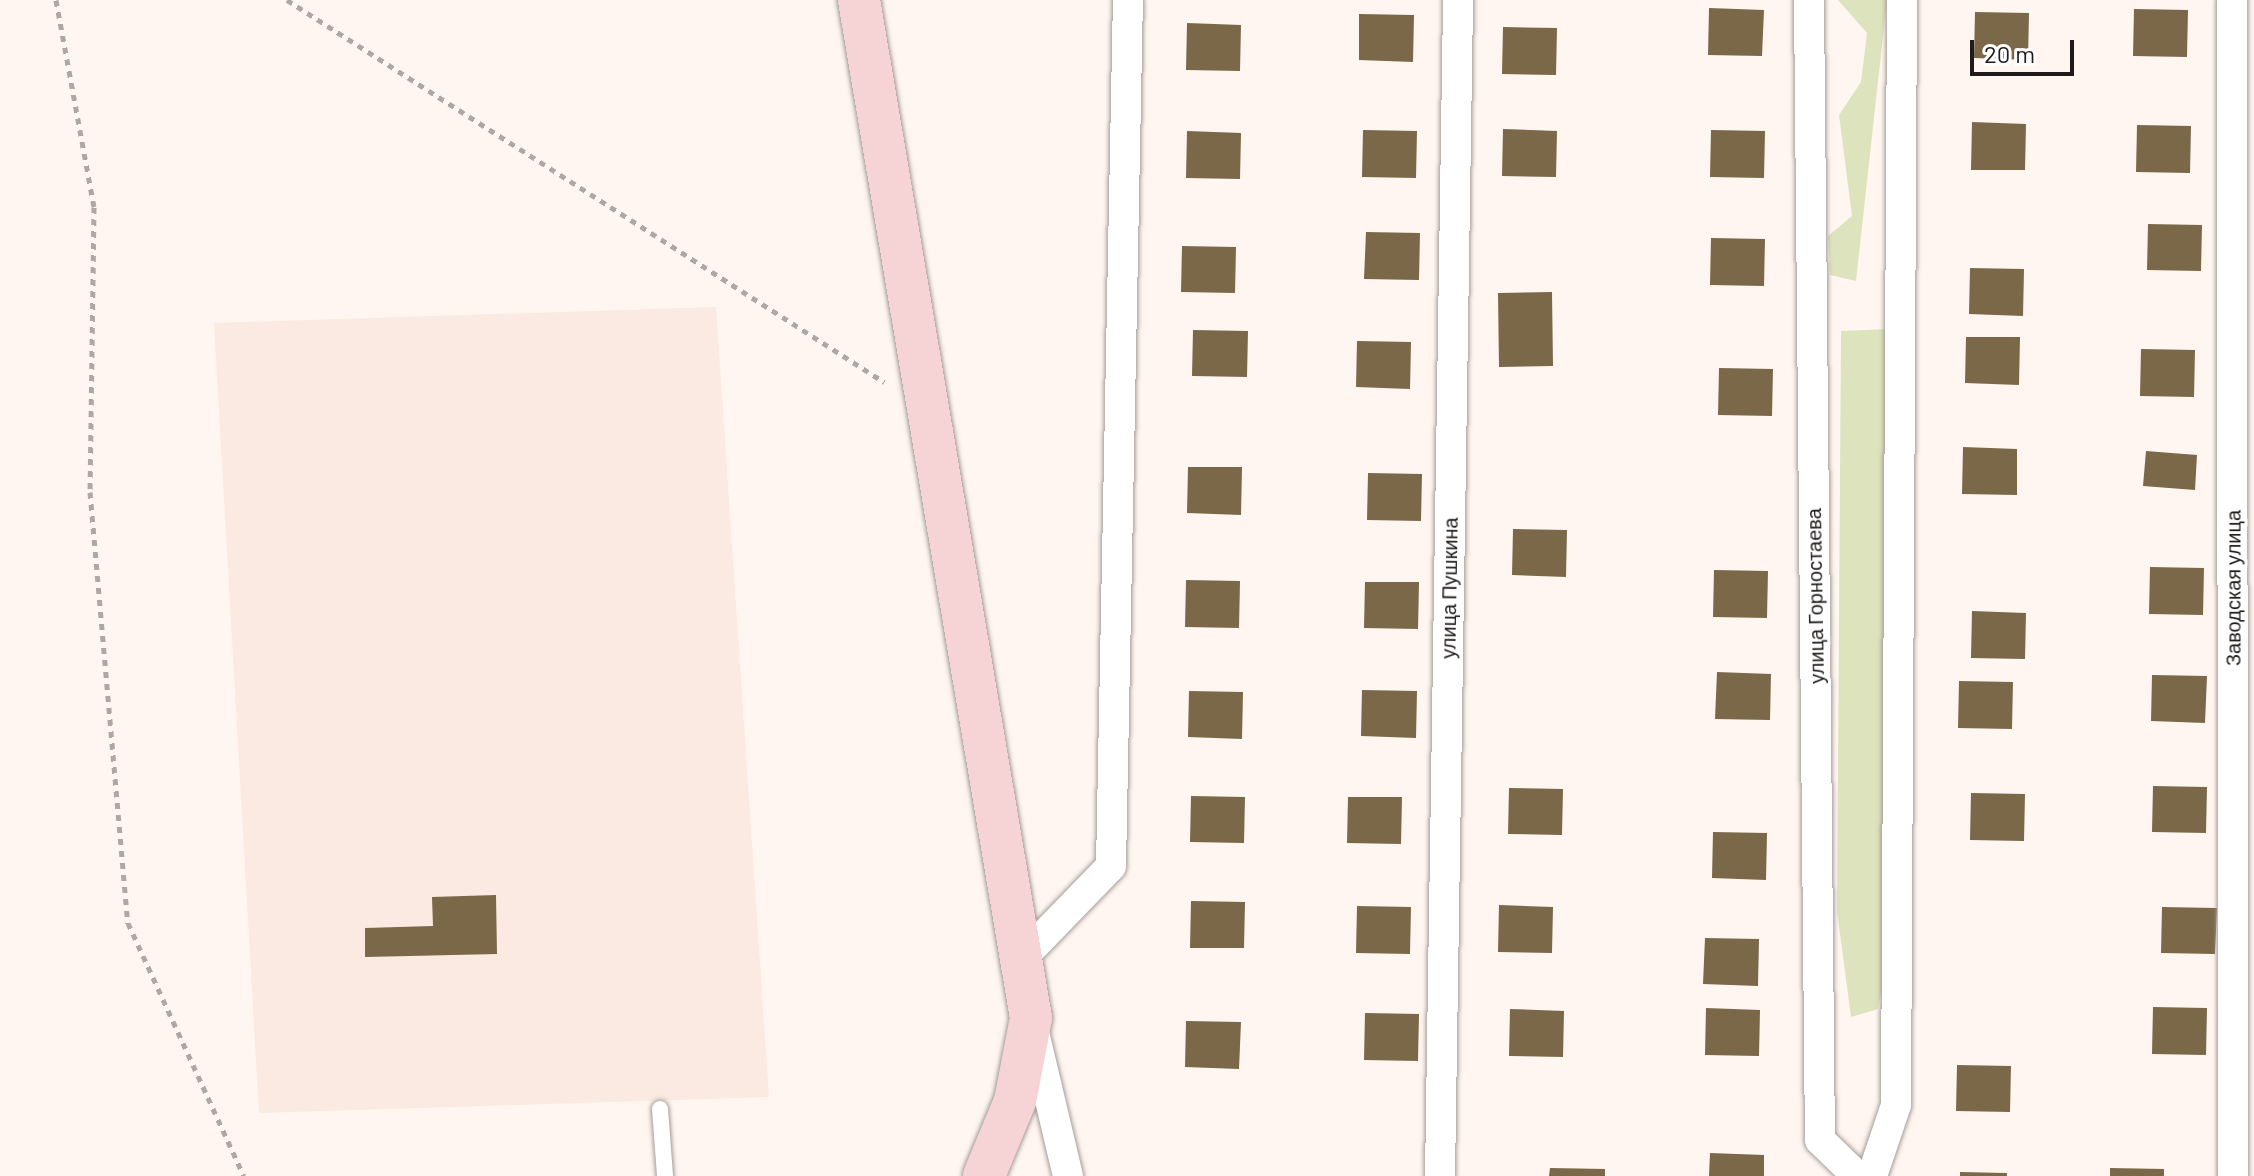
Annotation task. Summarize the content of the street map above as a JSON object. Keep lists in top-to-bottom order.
{
  "streets": {
    "street": ["улица Пушкина", "Заводская улица", "улица Горностаева"]
  },
  "scale_bar": "20 m"
}
